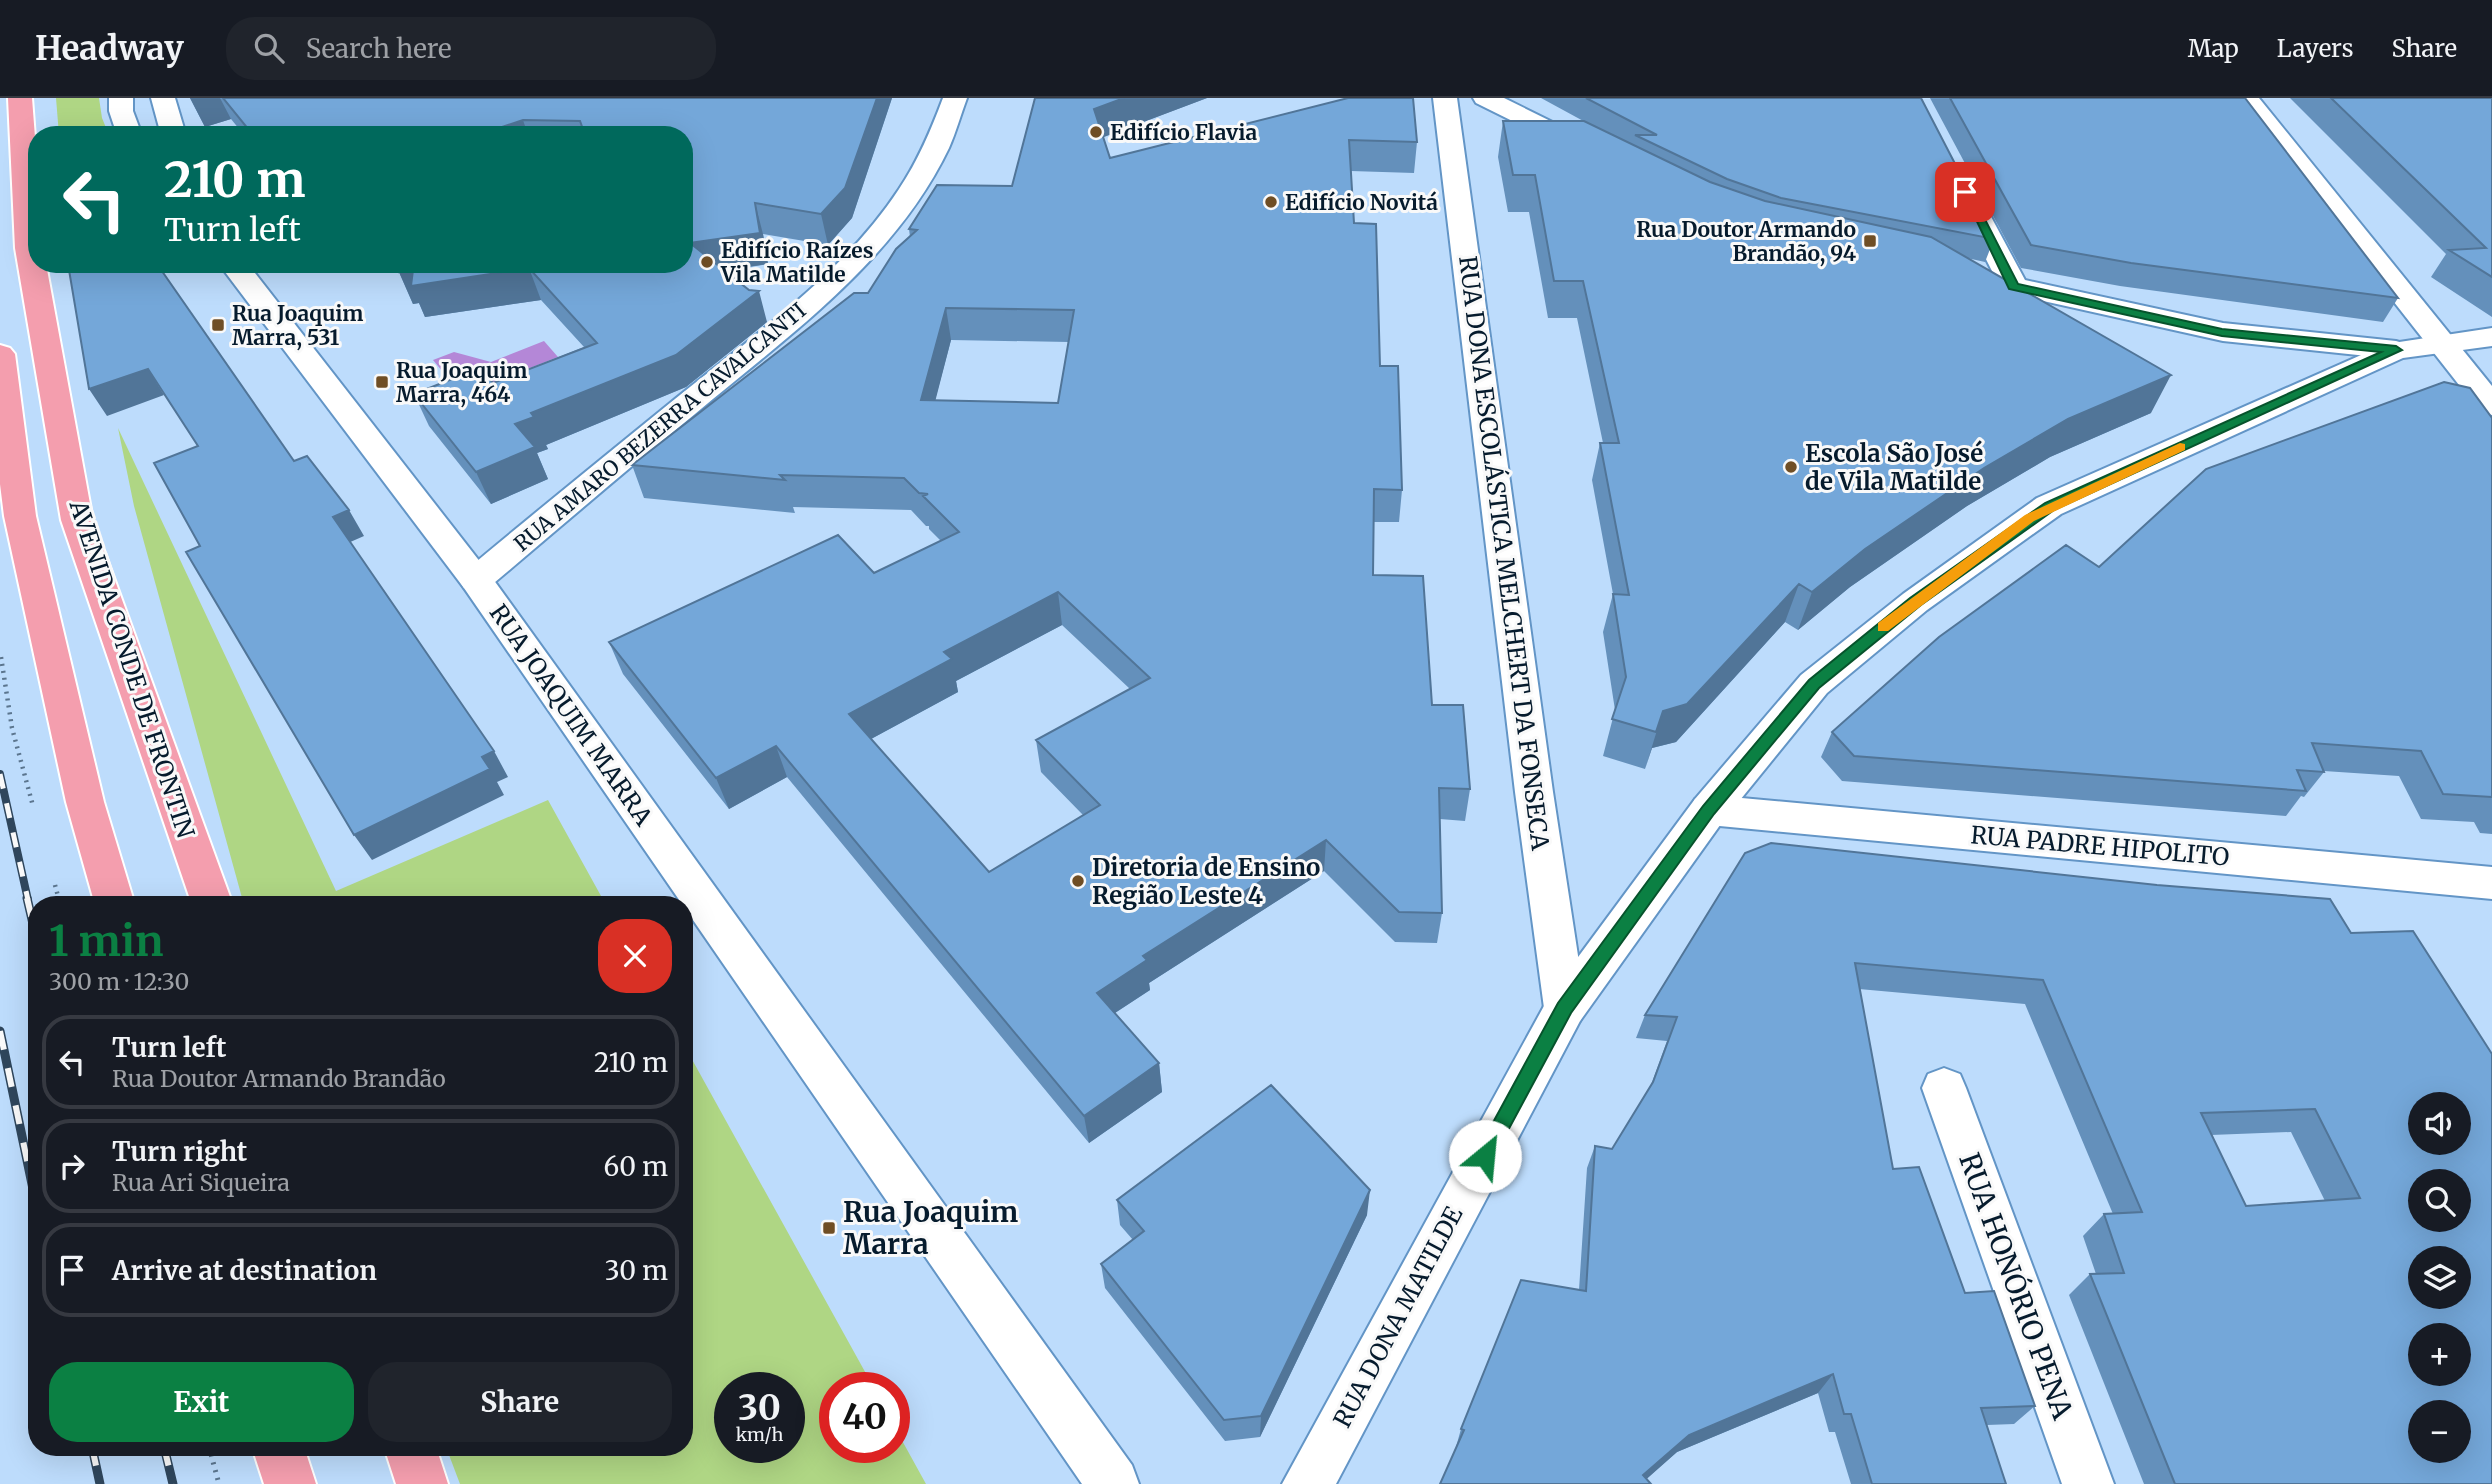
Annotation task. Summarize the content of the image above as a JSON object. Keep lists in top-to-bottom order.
{
  "streets": {
    "highway": ["AVENIDA CONDE DE FRONTIN"],
    "street": [
      "RUA AMARO BEZERRA CAVALCANTI",
      "RUA DONA ESCOLÁSTICA MELCHERT DA FONSECA",
      "RUA JOAQUIM MARRA",
      "RUA PADRE HIPOLITO",
      "RUA HONÓRIO PENA",
      "RUA DONA MATILDE"
    ]
  },
  "crossings": [
    ["RUA AMARO BEZERRA CAVALCANTI", "RUA JOAQUIM MARRA"],
    ["RUA DONA ESCOLÁSTICA MELCHERT DA FONSECA", "RUA DONA MATILDE"],
    ["RUA PADRE HIPOLITO", "RUA DONA MATILDE"]
  ],
  "places": {
    "other": [
      "Edifício Flavia",
      "Edifício Novitá",
      "Edifício Raízes Vila Matilde",
      "Escola São José de Vila Matilde",
      "Diretoria de Ensino Região Leste 4"
    ],
    "transit": [
      "Rua Doutor Armando Brandão, 94",
      "Rua Joaquim Marra, 531",
      "Rua Joaquim Marra, 464",
      "Rua Joaquim Marra"
    ]
  },
  "page": {
    "header": "Headway",
    "search": "Search here",
    "nav": ["Map", "Layers", "Share"],
    "turn": ["210 m", "Turn left"],
    "heading": ["1 min", "300 m · 12:30"],
    "list": [
      {
        "name": "Turn left",
        "note": "Rua Doutor Armando Brandão",
        "value": "210 m"
      },
      {
        "name": "Turn right",
        "note": "Rua Ari Siqueira",
        "value": "60 m"
      },
      {
        "name": "Arrive at destination",
        "value": "30 m"
      }
    ],
    "map_buttons": ["+", "−"],
    "buttons": ["Exit", "Share"],
    "speed": "30 km/h",
    "limit": "40"
  }
}
